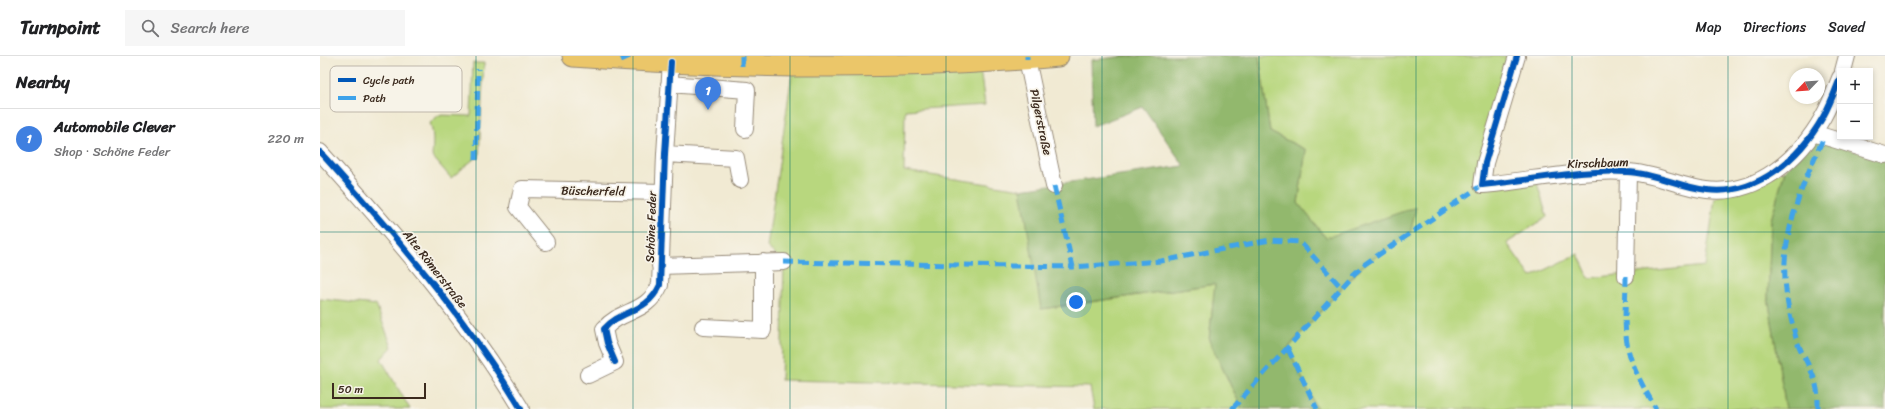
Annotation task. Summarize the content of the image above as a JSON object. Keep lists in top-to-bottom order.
{
  "streets": {
    "street": [
      "Pilgerstraße",
      "Kirschbaum",
      "Büscherfeld",
      "Schöne Feder",
      "Alte Römerstraße"
    ]
  },
  "crossings": [
    ["Büscherfeld", "Schöne Feder"]
  ],
  "legend": ["Cycle path", "Path"],
  "scale_bar": "50 m",
  "north": "bottom left",
  "page": {
    "header": "Turnpoint",
    "search": "Search here",
    "nav": ["Map", "Directions", "Saved"],
    "heading": "Nearby",
    "map_buttons": ["+", "−"],
    "pins": "1",
    "list": [
      {
        "mark": "1",
        "name": "Automobile Clever",
        "note": "Shop · Schöne Feder",
        "value": "220 m"
      }
    ],
    "scale": "50 m"
  }
}
